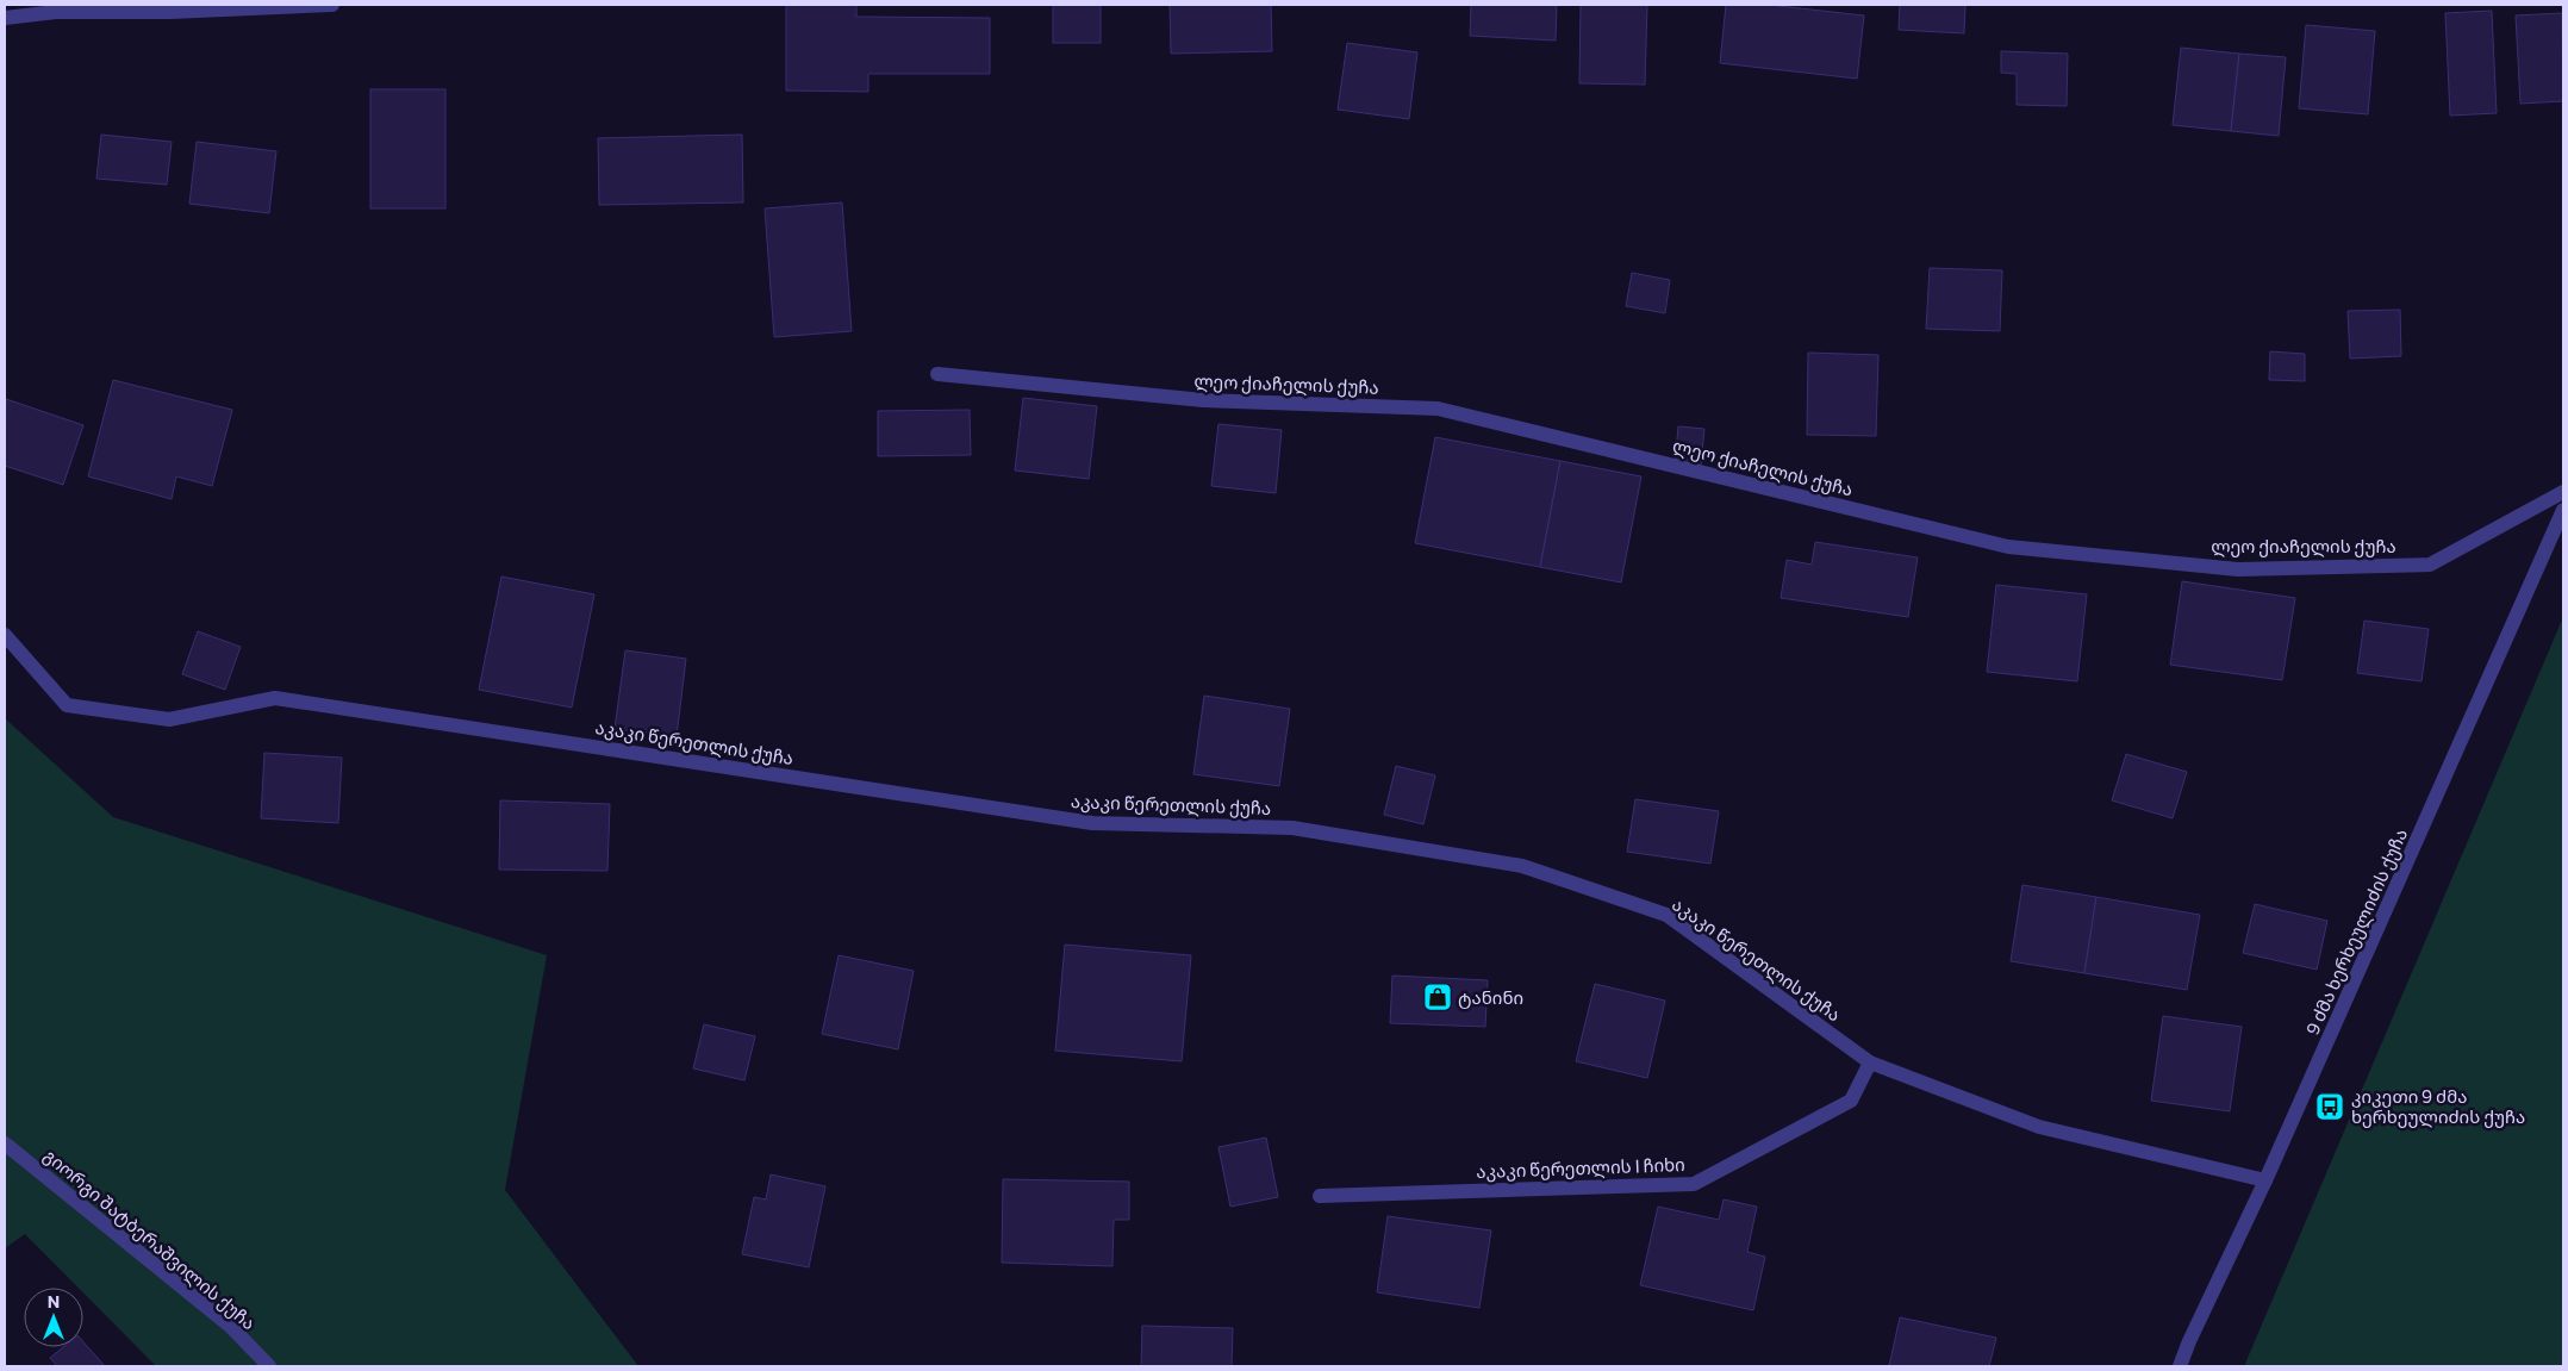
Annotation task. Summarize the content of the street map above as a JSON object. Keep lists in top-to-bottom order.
{
  "streets": {
    "street": [
      "ლეო ქიაჩელის ქუჩა",
      "აკაკი წერეთლის ქუჩა",
      "9 ძმა ხერხეულიძის ქუჩა",
      "აკაკი წერეთლის I ჩიხი",
      "გიორგი შატბერაშვილის ქუჩა"
    ]
  },
  "crossings": [
    ["აკაკი წერეთლის ქუჩა", "9 ძმა ხერხეულიძის ქუჩა"],
    ["აკაკი წერეთლის ქუჩა", "აკაკი წერეთლის I ჩიხი"]
  ],
  "places": {
    "shop": ["ტანინი"],
    "bus stop": ["კიკეთი 9 ძმა ხერხეულიძის ქუჩა"]
  },
  "north": "top"
}
